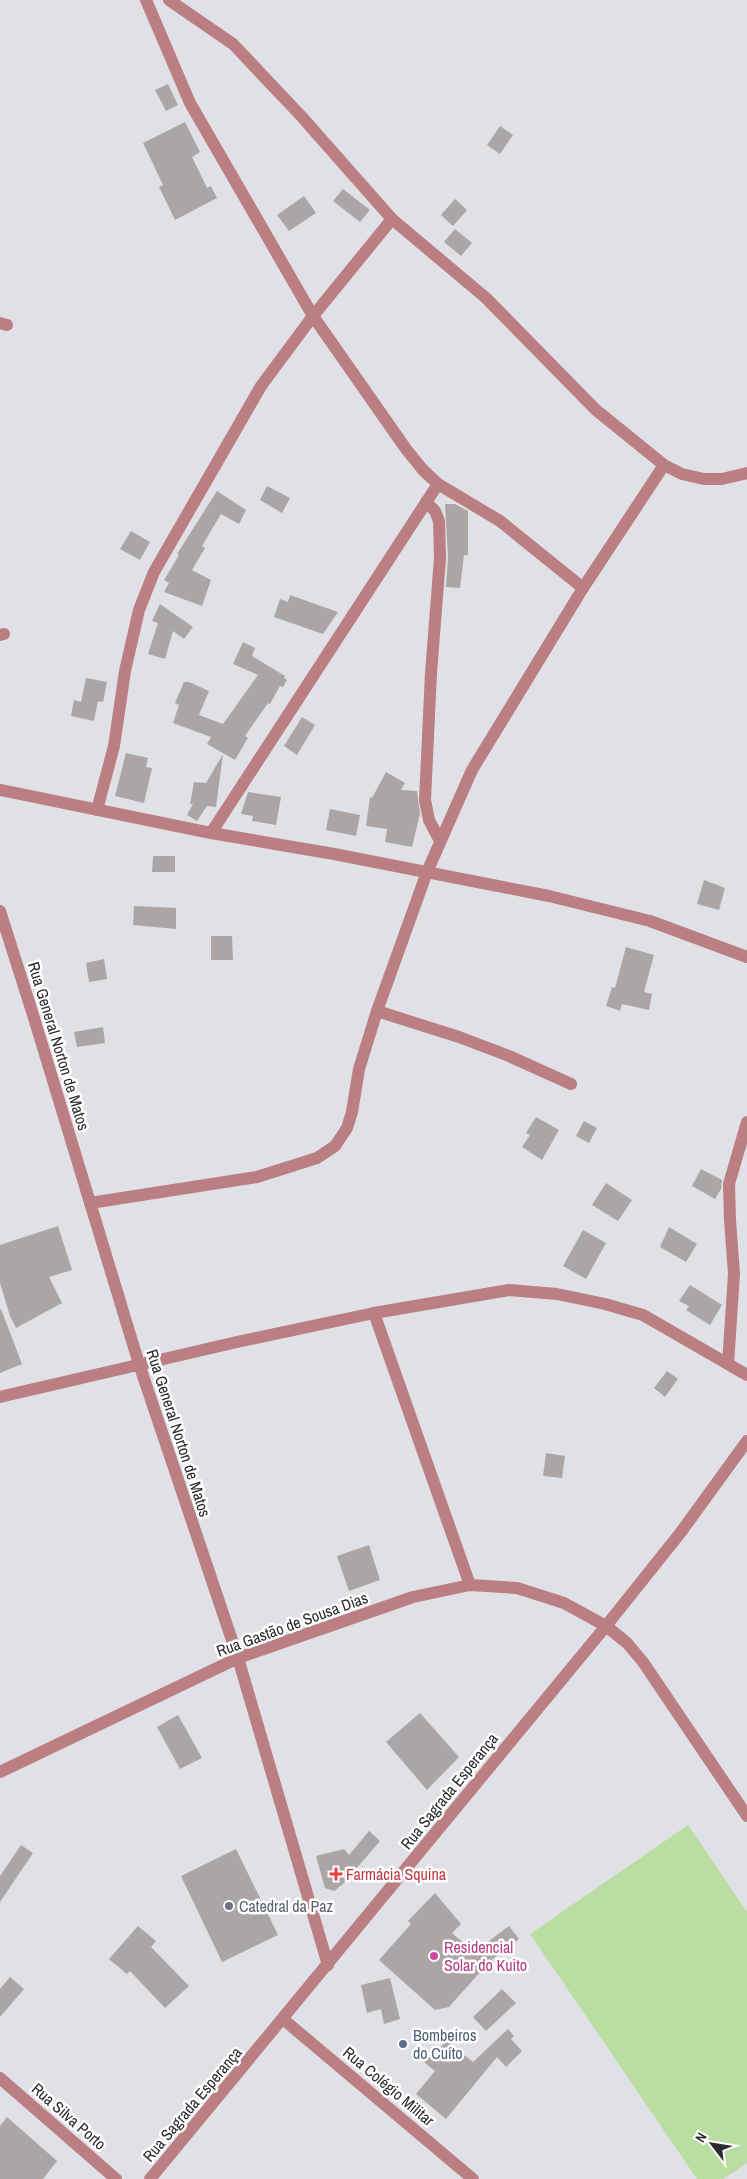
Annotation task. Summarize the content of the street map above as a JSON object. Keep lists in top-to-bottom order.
{
  "streets": {
    "street": [
      "Rua General Norton de Matos",
      "Rua Gastão de Sousa Dias",
      "Rua Sagrada Esperança",
      "Rua Colégio Militar",
      "Rua Silva Porto"
    ]
  },
  "crossings": [
    ["Rua General Norton de Matos", "Rua Gastão de Sousa Dias"],
    ["Rua General Norton de Matos", "Rua Sagrada Esperança"],
    ["Rua Gastão de Sousa Dias", "Rua Sagrada Esperança"],
    ["Rua Sagrada Esperança", "Rua Colégio Militar"]
  ],
  "places": {
    "health": ["Farmácia Squina"],
    "other": ["Catedral da Paz", "Residencial Solar do Kuito", "Bombeiros do Cuíto"]
  },
  "north": "top left"
}
